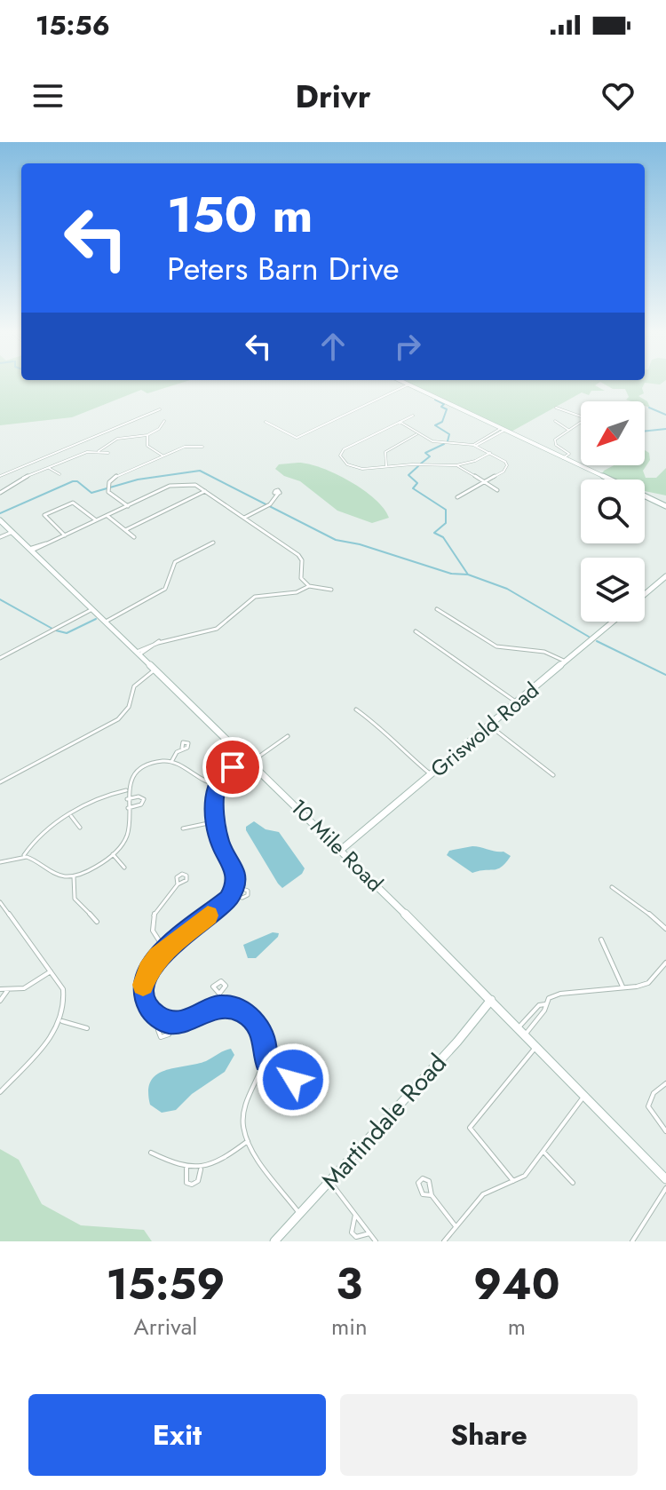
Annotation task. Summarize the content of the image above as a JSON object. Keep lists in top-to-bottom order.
{
  "streets": {
    "street": ["Griswold Road", "10 Mile Road", "Martindale Road"]
  },
  "crossings": [
    ["Griswold Road", "10 Mile Road"],
    ["10 Mile Road", "Martindale Road"]
  ],
  "north": "bottom left",
  "page": {
    "status": "15:56",
    "header": "Drivr",
    "turn": ["150 m", "Peters Barn Drive"],
    "eta": [
      "15:59",
      "Arrival",
      "3",
      "min",
      "940",
      "m"
    ],
    "buttons": ["Exit", "Share"]
  }
}
